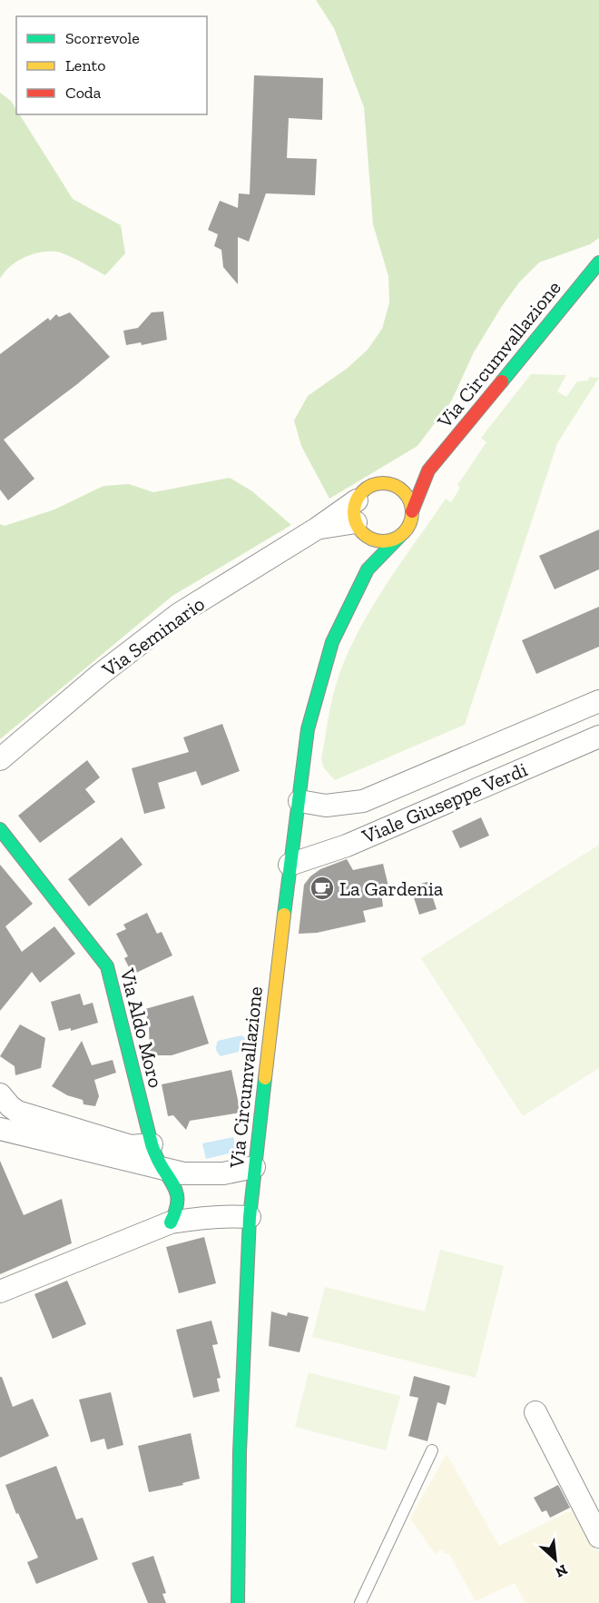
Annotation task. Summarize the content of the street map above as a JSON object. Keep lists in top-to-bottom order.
{
  "streets": {
    "street": [
      "Via Circumvallazione",
      "Via Seminario",
      "Viale Giuseppe Verdi",
      "Via Aldo Moro"
    ]
  },
  "crossings": [
    ["Via Circumvallazione", "Via Seminario"],
    ["Via Circumvallazione", "Viale Giuseppe Verdi"]
  ],
  "places": {
    "cafe": ["La Gardenia"]
  },
  "legend": ["Scorrevole", "Lento", "Coda"],
  "north": "bottom right"
}
